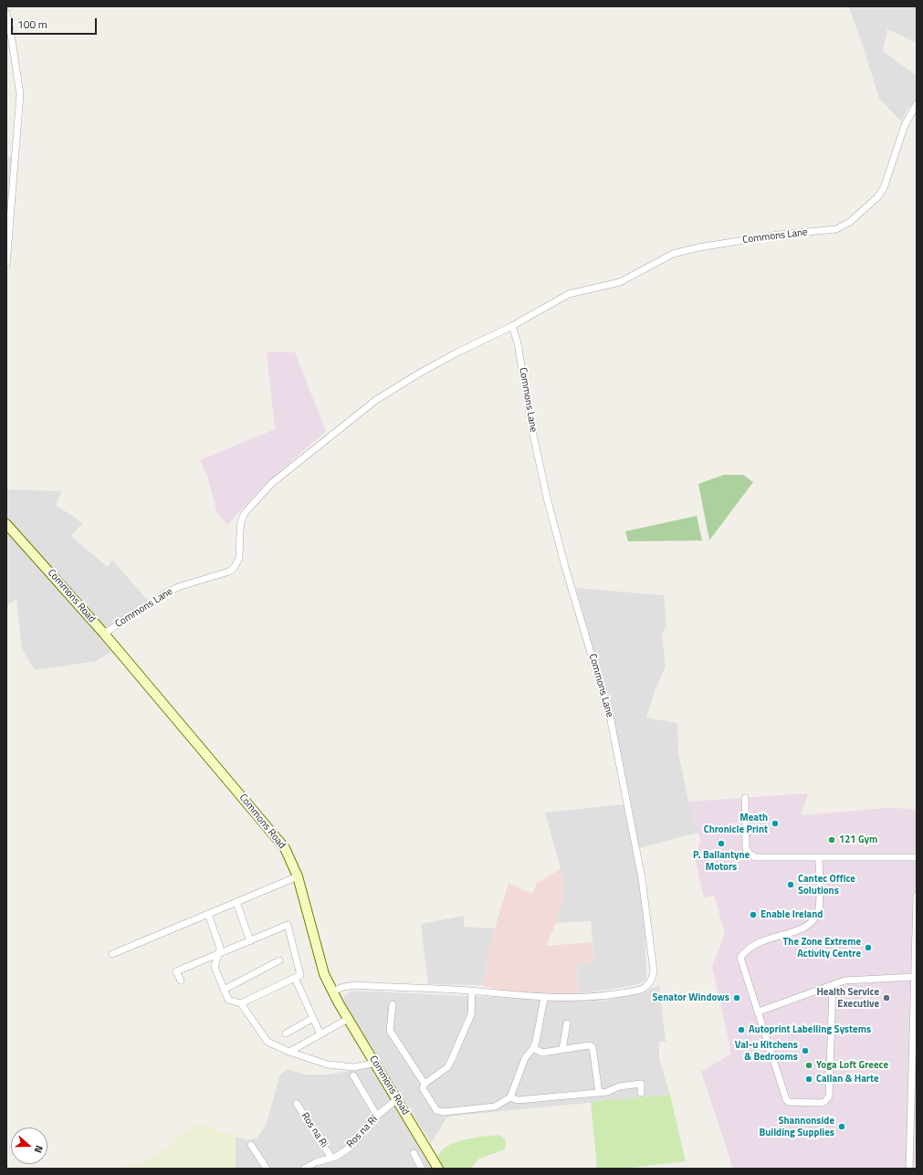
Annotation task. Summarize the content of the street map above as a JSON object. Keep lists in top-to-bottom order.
{
  "streets": {
    "street": [
      "Commons Lane",
      "Commons Road",
      "Ros na Ri",
      "Ros na Rí"
    ]
  },
  "crossings": [
    ["Commons Lane", "Commons Road"],
    ["Commons Road", "Ros na Rí"],
    ["Ros na Ri", "Ros na Rí"]
  ],
  "places": [
    "Meath Chronicle Print",
    "121 Gym",
    "P. Ballantyne Motors",
    "Cantec Office Solutions",
    "Enable Ireland",
    "The Zone Extreme Activity Centre",
    "Senator Windows",
    "Health Service Executive",
    "Autoprint Labelling Systems",
    "Val-u Kitchens & Bedrooms",
    "Yoga Loft Greece",
    "Callan & Harte",
    "Shannonside Building Supplies"
  ],
  "scale_bar": "100 m",
  "north": "right"
}
